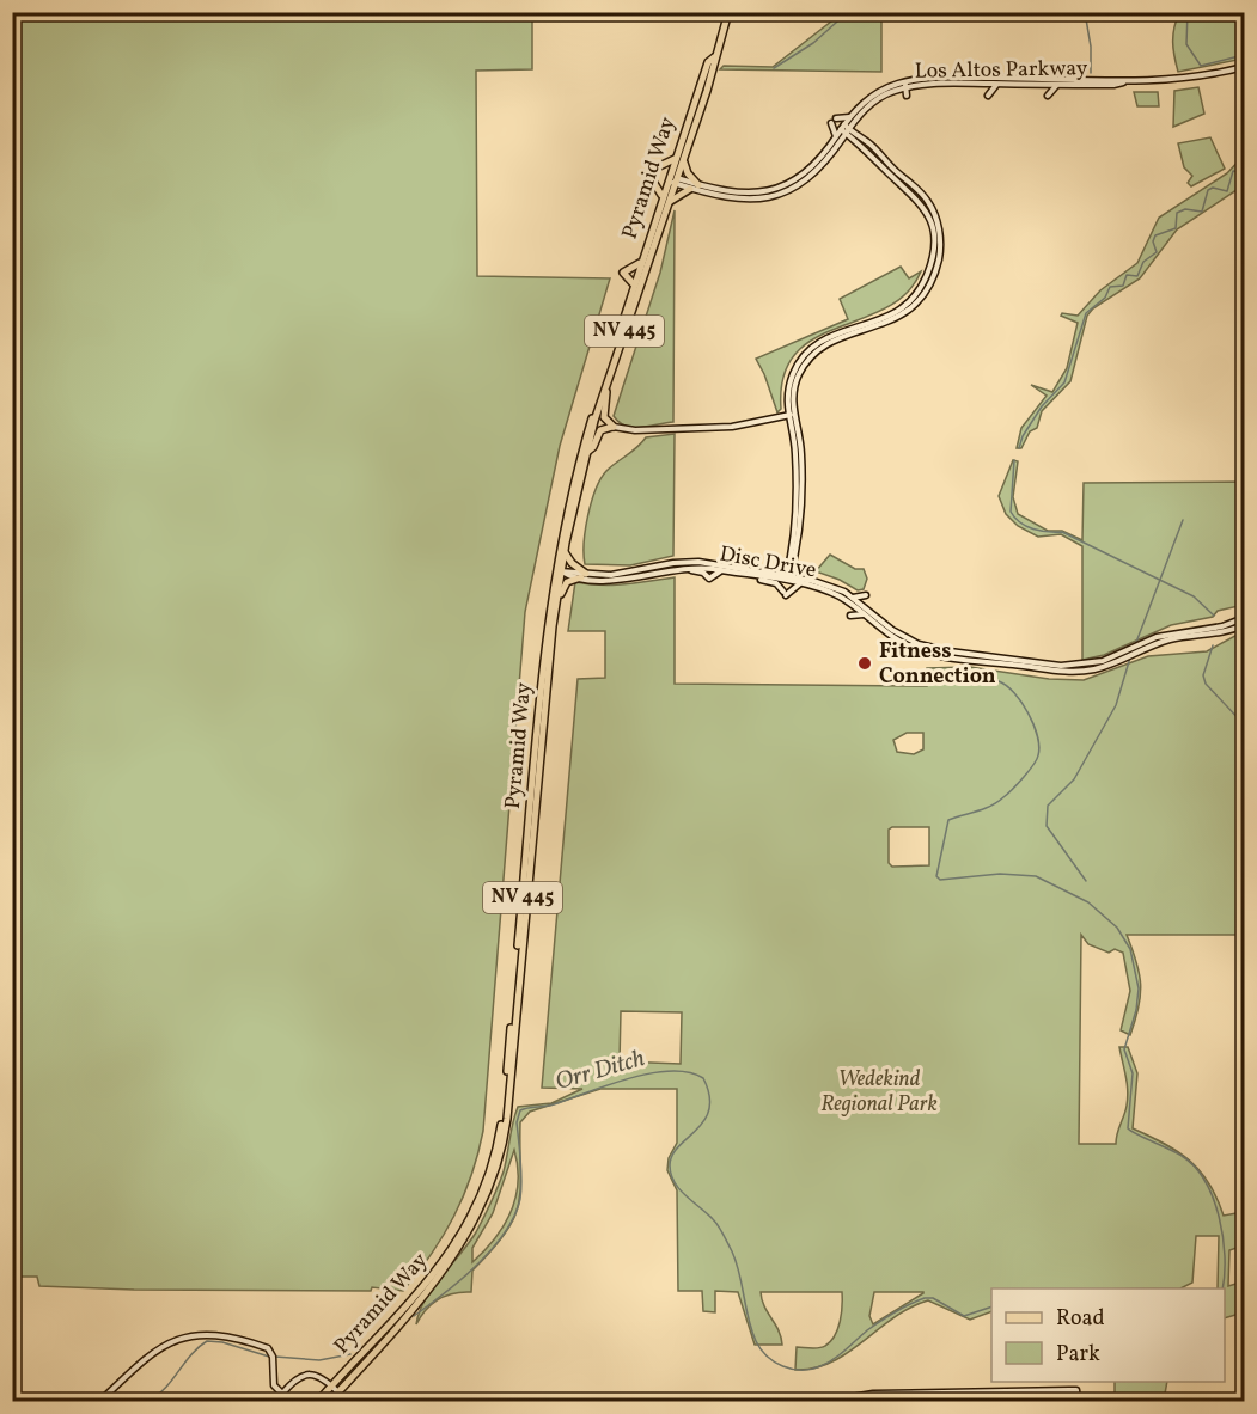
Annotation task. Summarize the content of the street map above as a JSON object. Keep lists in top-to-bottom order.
{
  "streets": {
    "main road": [
      "Los Altos Parkway",
      "Pyramid Way",
      "NV 445",
      "Disc Drive"
    ]
  },
  "crossings": [
    ["Los Altos Parkway", "Pyramid Way"],
    ["Pyramid Way", "Disc Drive"]
  ],
  "water": ["Orr Ditch"],
  "parks": ["Wedekind Regional Park"],
  "places": ["Fitness Connection"],
  "legend": ["Road", "Park"]
}
